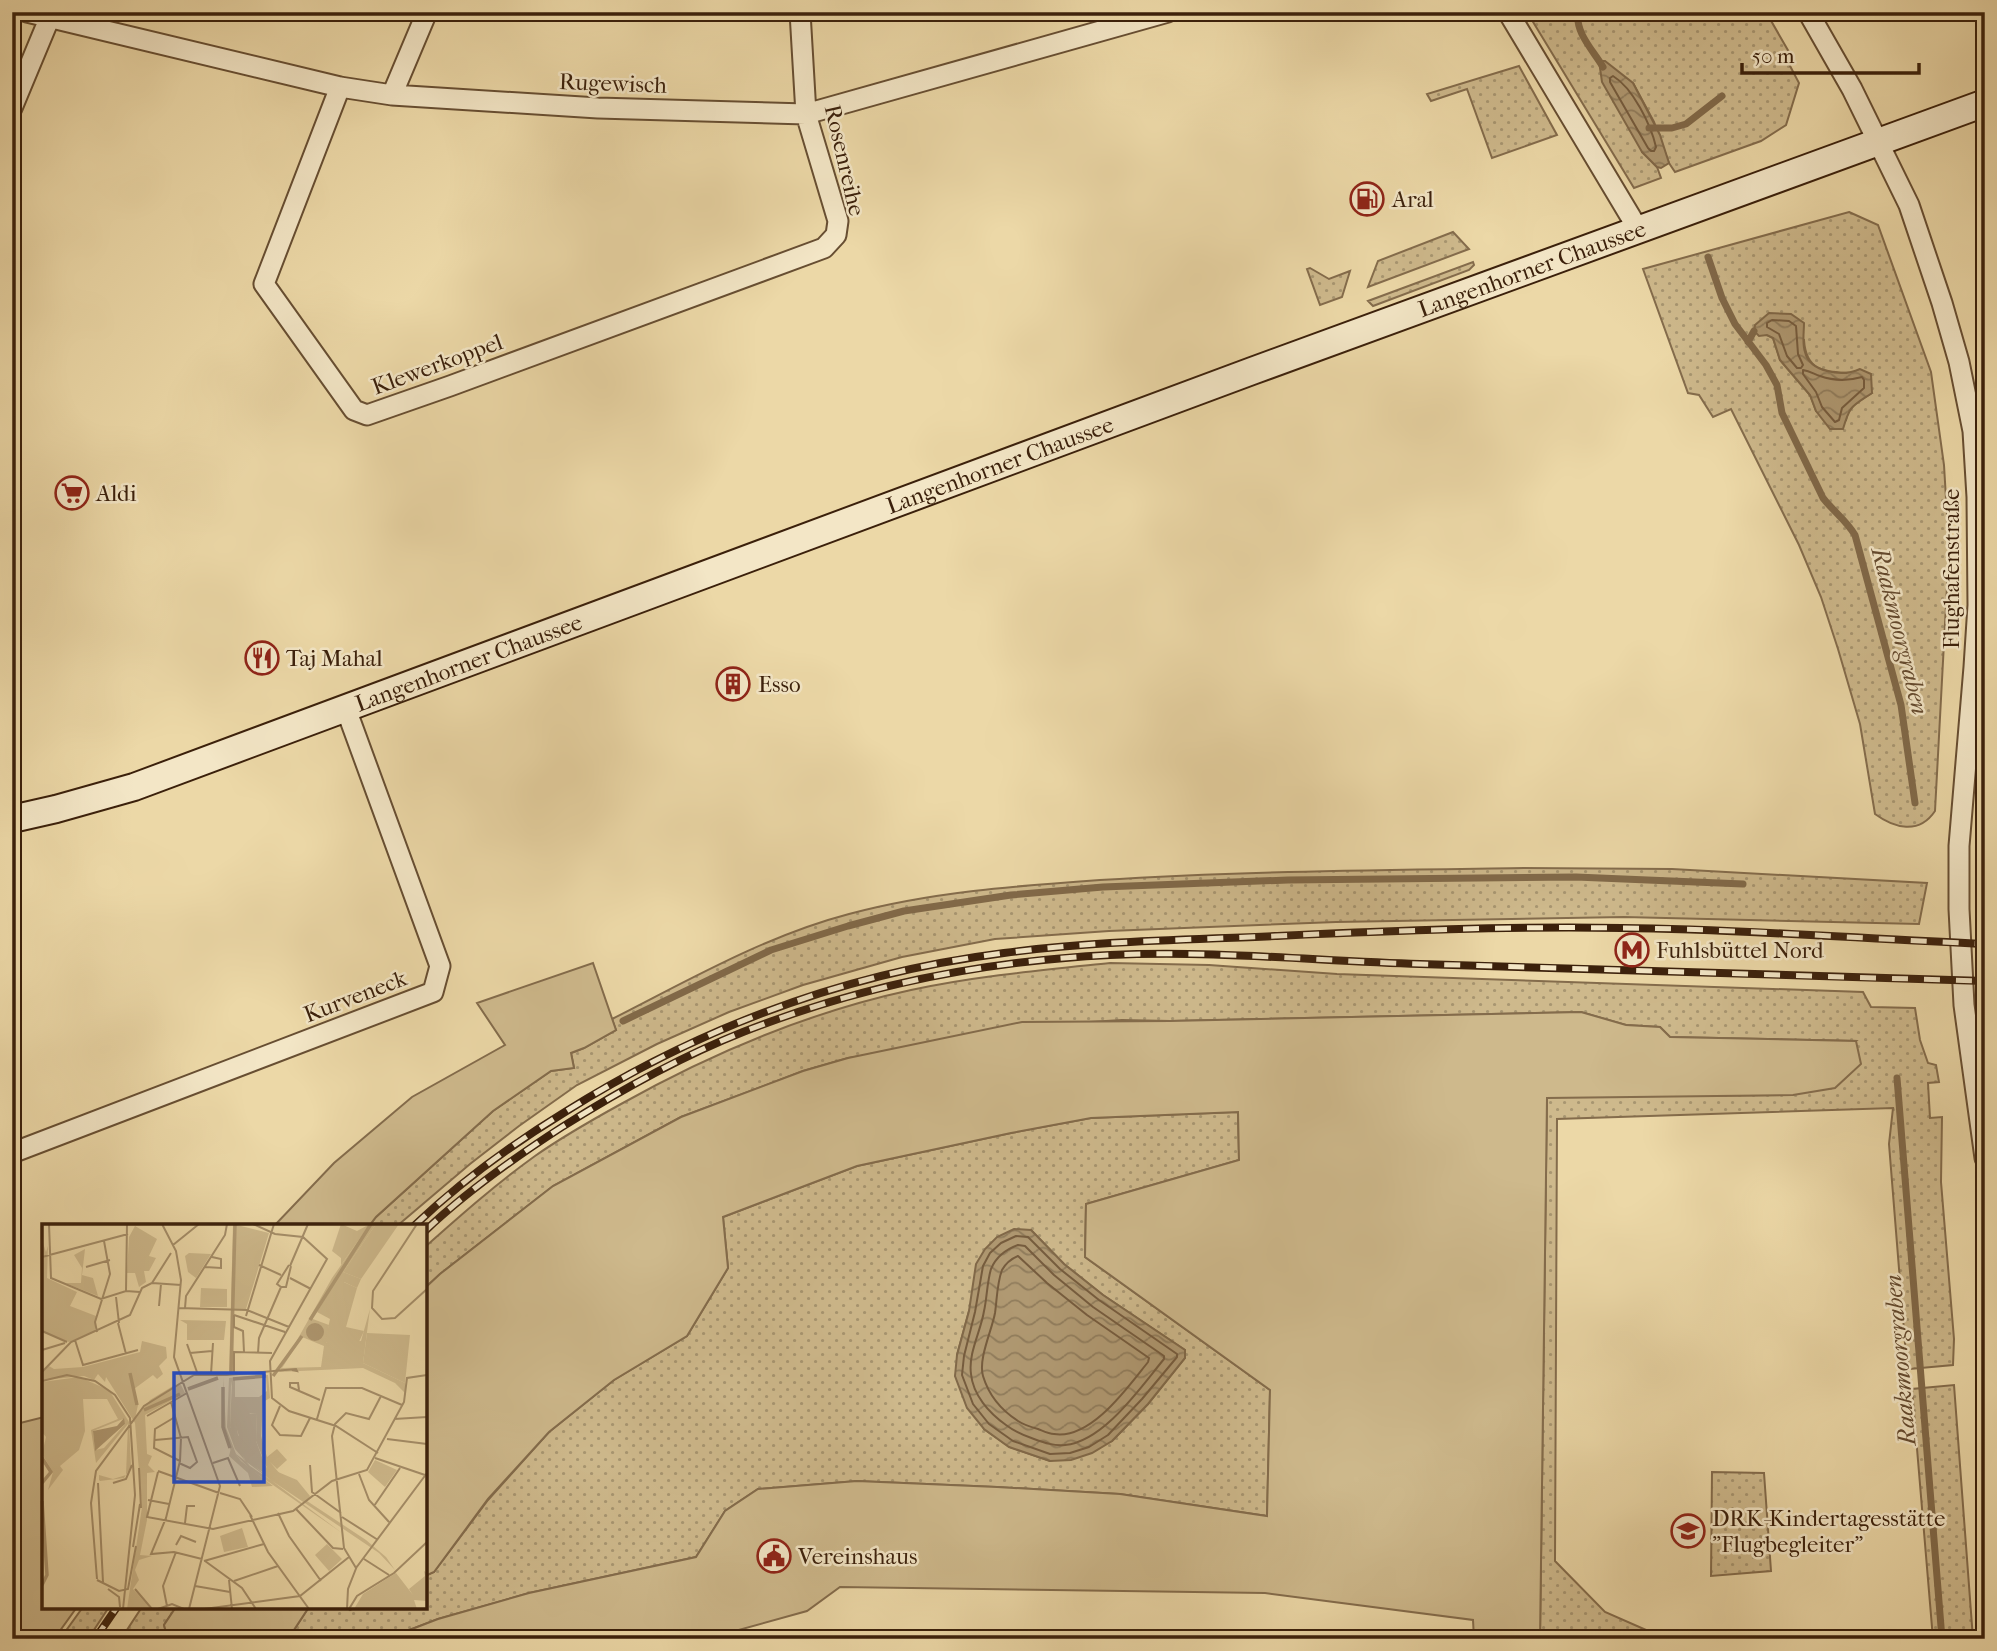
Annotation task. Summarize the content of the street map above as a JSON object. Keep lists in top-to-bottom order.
{
  "streets": {
    "main road": ["Langenhorner Chaussee"],
    "street": [
      "Rugewisch",
      "Rosenreihe",
      "Klewerkoppel",
      "Flughafenstraße",
      "Kurveneck"
    ]
  },
  "crossings": [
    ["Rugewisch", "Rosenreihe"],
    ["Rugewisch", "Klewerkoppel"],
    ["Rosenreihe", "Klewerkoppel"],
    ["Langenhorner Chaussee", "Flughafenstraße"],
    ["Langenhorner Chaussee", "Kurveneck"]
  ],
  "water": ["Raakmoorgraben"],
  "places": {
    "fuel station": ["Aral"],
    "supermarket": ["Aldi"],
    "restaurant": ["Taj Mahal"],
    "building": ["Esso"],
    "metro station": ["Fuhlsbüttel Nord"],
    "school or university": ["DRK-Kindertagesstätte \"Flugbegleiter\""],
    "public building": ["Vereinshaus"]
  },
  "scale_bar": "50 m"
}
